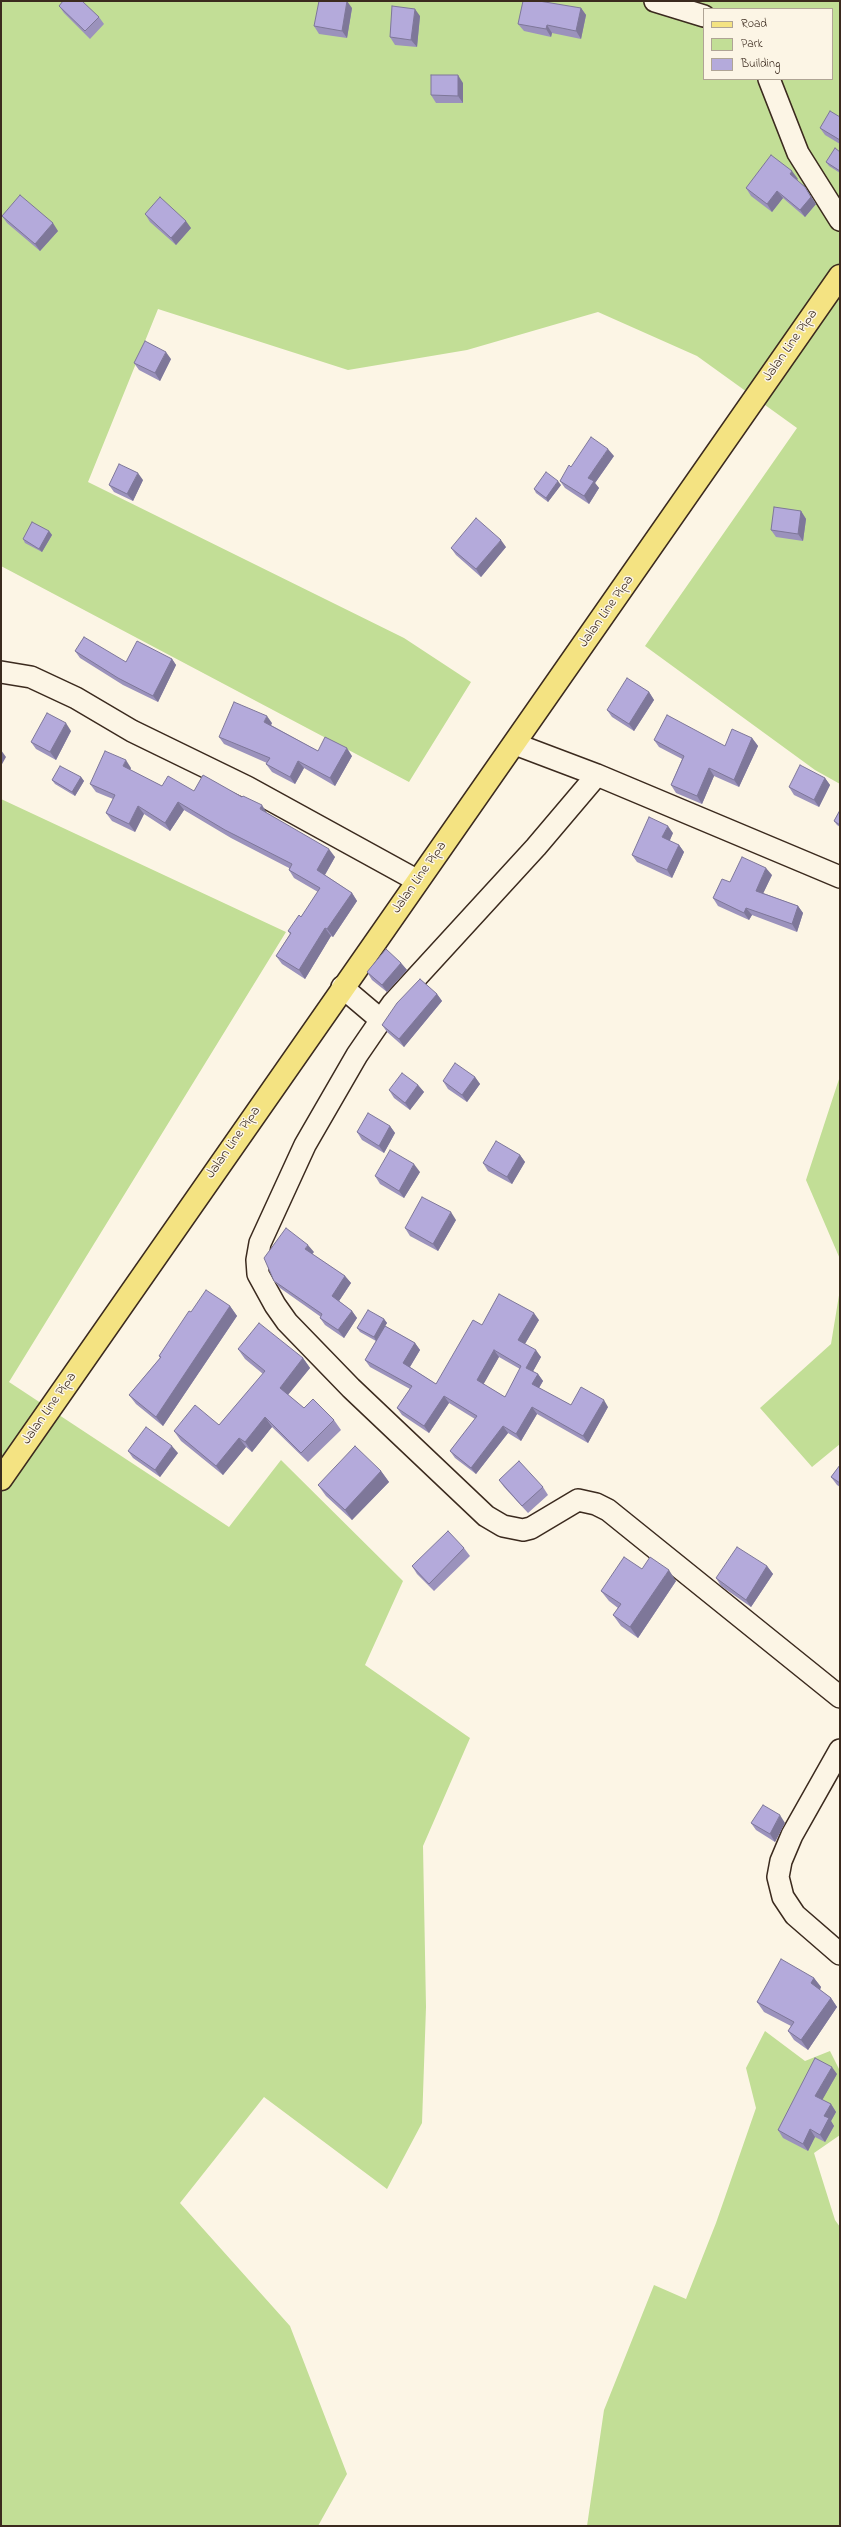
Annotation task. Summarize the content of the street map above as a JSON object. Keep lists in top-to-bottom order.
{
  "streets": {
    "main road": ["Jalan Line Pipa"]
  },
  "legend": ["Road", "Park", "Building"]
}
